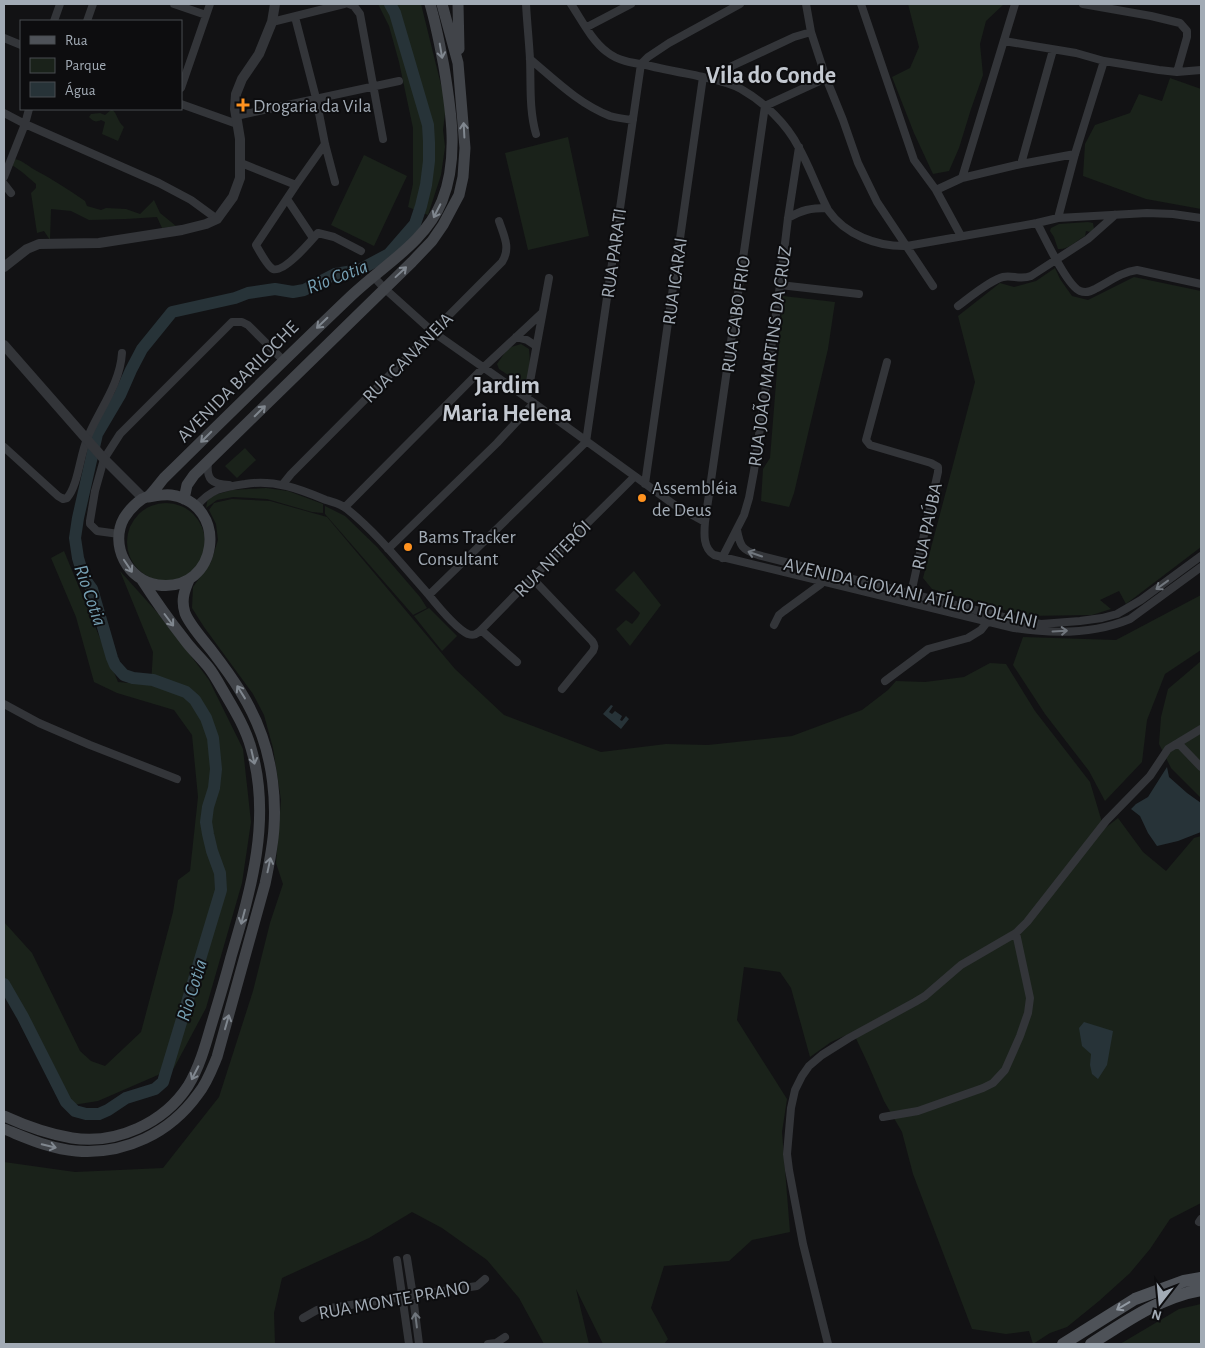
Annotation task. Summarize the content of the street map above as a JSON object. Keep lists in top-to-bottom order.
{
  "streets": {
    "main road": ["AVENIDA BARILOCHE"],
    "street": [
      "RUA PARATI",
      "RUA ICARAI",
      "RUA CABO FRIO",
      "RUA JOÃO MARTINS DA CRUZ",
      "RUA CANANEIA",
      "RUA PAÚBA",
      "RUA NITERÓI",
      "AVENIDA GIOVANI ATÍLIO TOLAINI",
      "RUA MONTE PRANO"
    ]
  },
  "crossings": [
    ["RUA CABO FRIO", "RUA JOÃO MARTINS DA CRUZ"],
    ["RUA CABO FRIO", "AVENIDA GIOVANI ATÍLIO TOLAINI"],
    ["RUA JOÃO MARTINS DA CRUZ", "AVENIDA GIOVANI ATÍLIO TOLAINI"],
    ["RUA PAÚBA", "AVENIDA GIOVANI ATÍLIO TOLAINI"]
  ],
  "districts": ["Vila do Conde", "Jardim Maria Helena"],
  "water": ["Rio Cotia"],
  "places": {
    "health": ["Drogaria da Vila"],
    "other": ["Assembléia de Deus", "Bams Tracker Consultant"]
  },
  "legend": ["Rua", "Parque", "Água"],
  "north": "bottom"
}
